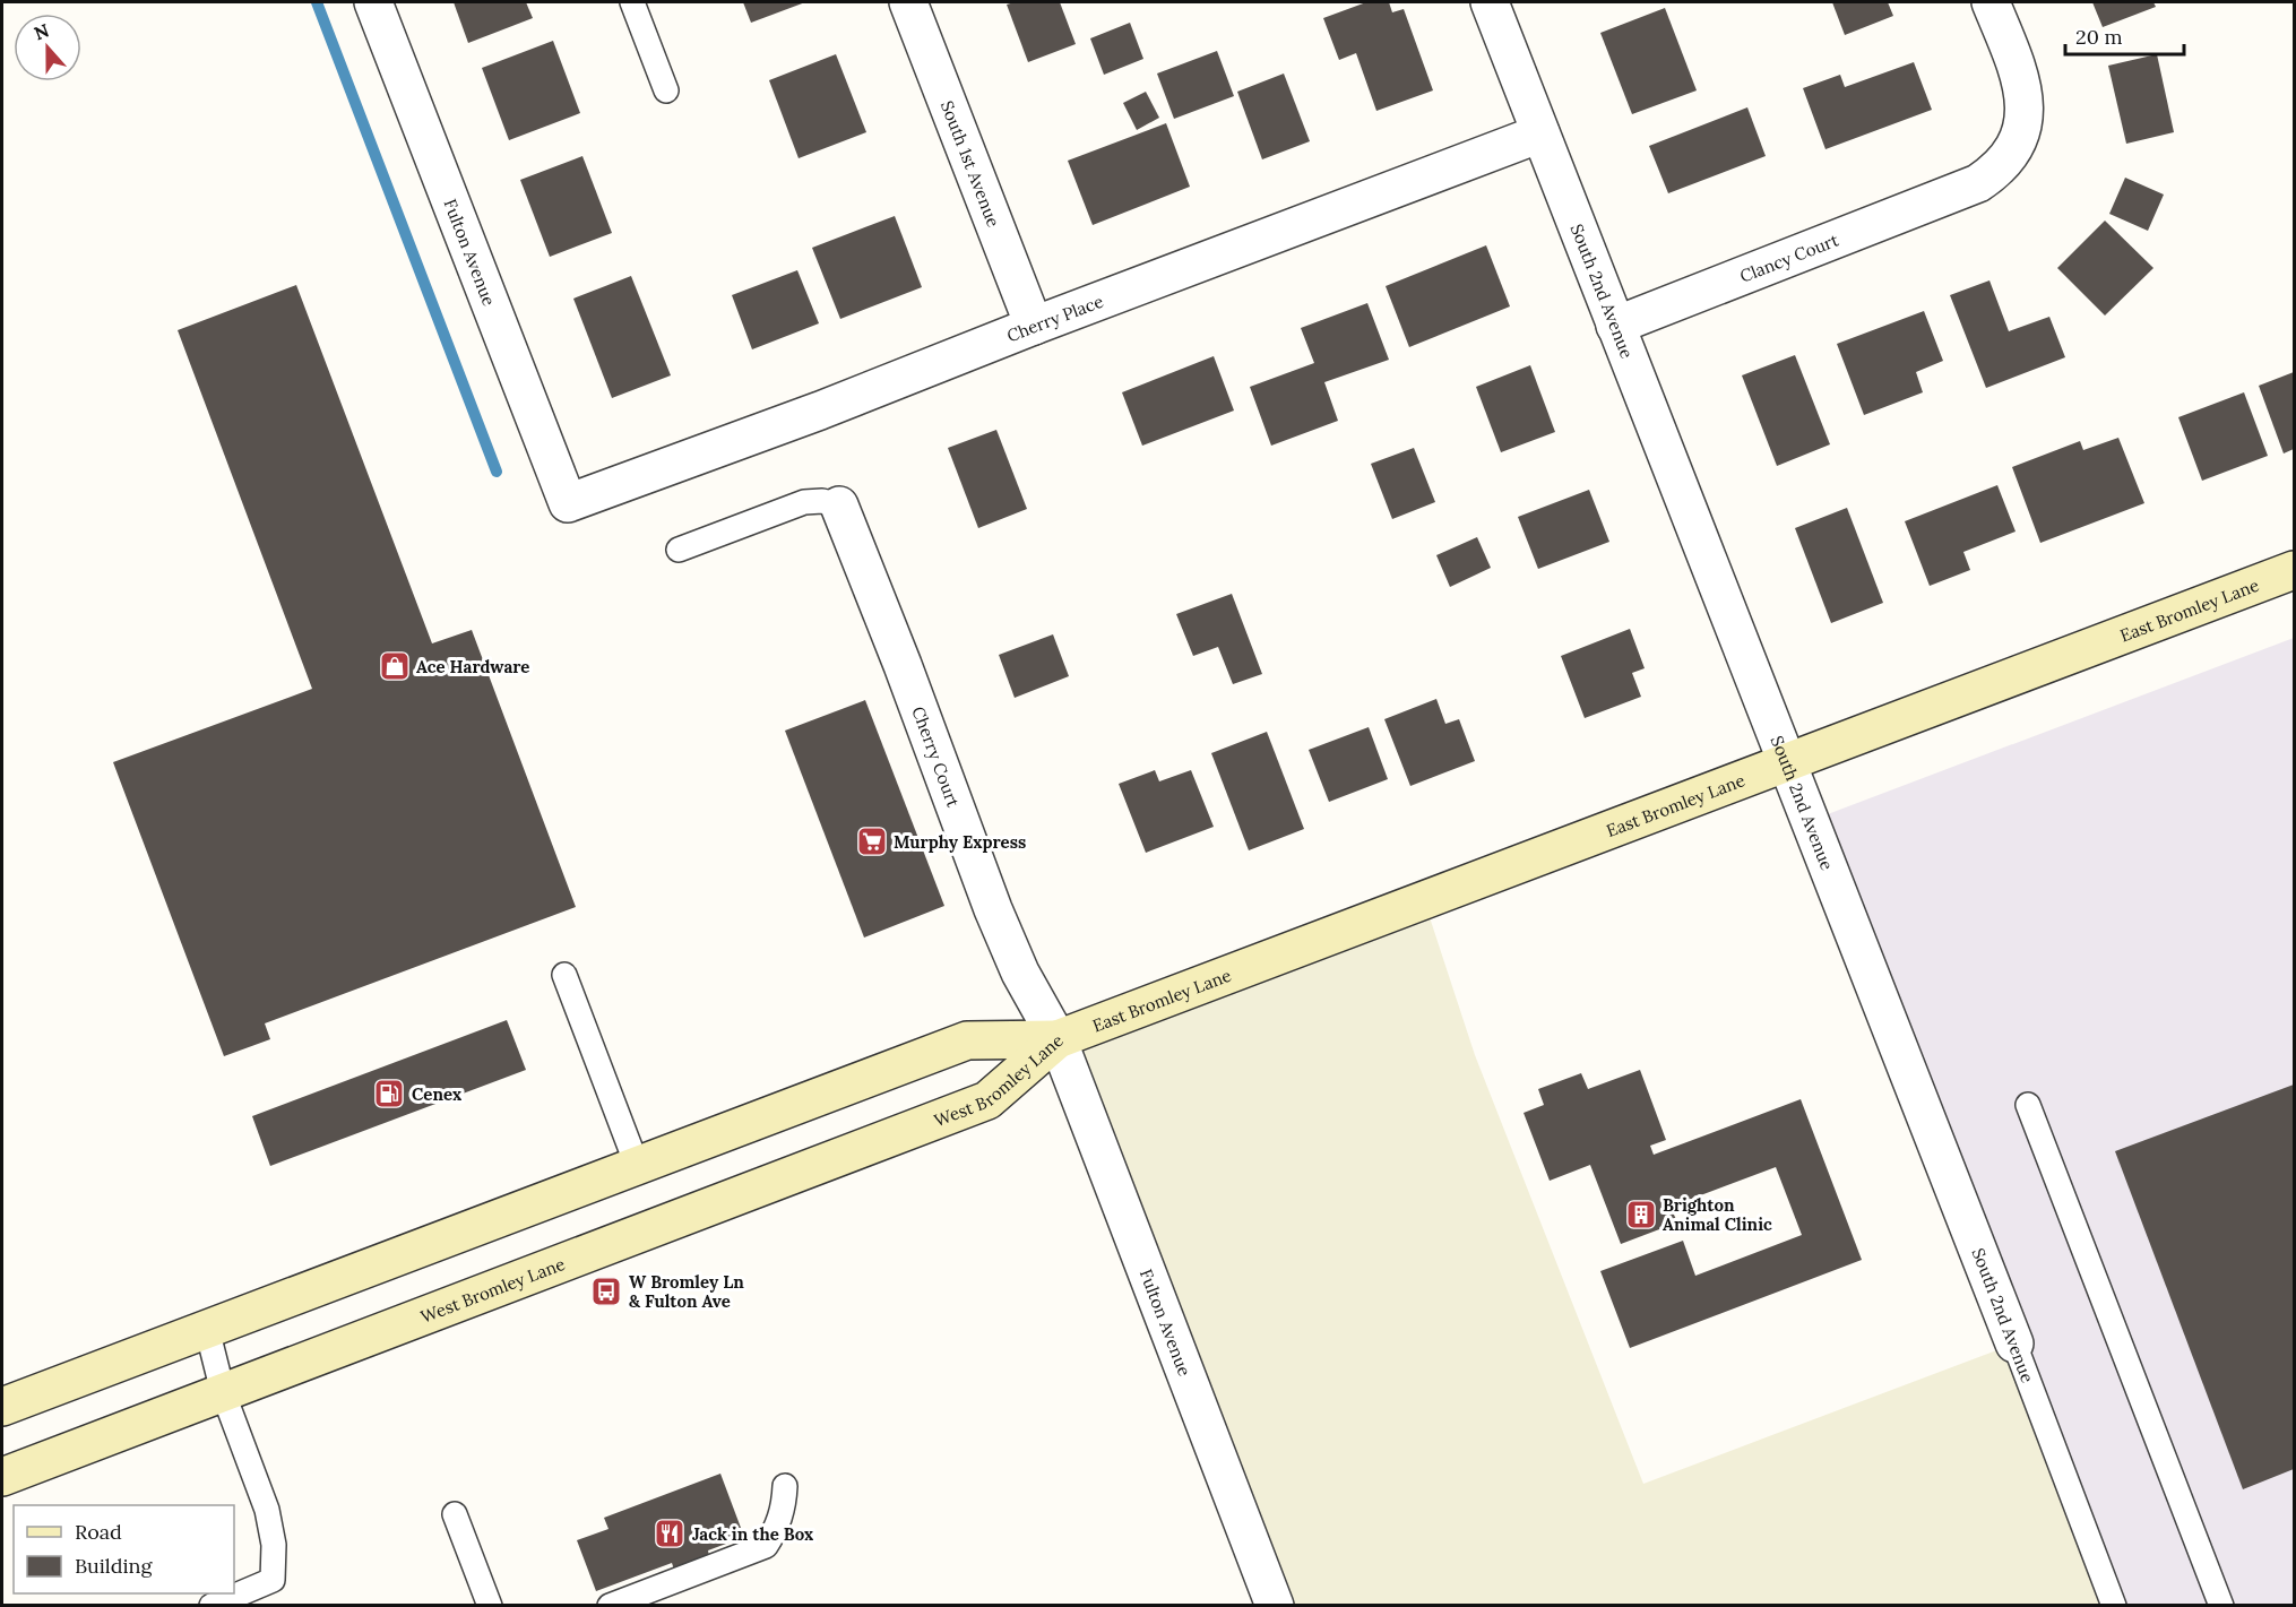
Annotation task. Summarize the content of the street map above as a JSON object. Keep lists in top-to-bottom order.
{
  "streets": {
    "main road": ["East Bromley Lane", "West Bromley Lane"],
    "street": [
      "South 1st Avenue",
      "Fulton Avenue",
      "Clancy Court",
      "South 2nd Avenue",
      "Cherry Place",
      "Cherry Court"
    ]
  },
  "crossings": [
    ["South 1st Avenue", "Cherry Place"],
    ["Fulton Avenue", "Cherry Place"],
    ["Fulton Avenue", "East Bromley Lane"],
    ["Fulton Avenue", "Cherry Court"],
    ["Fulton Avenue", "West Bromley Lane"],
    ["Clancy Court", "South 2nd Avenue"],
    ["South 2nd Avenue", "Cherry Place"],
    ["South 2nd Avenue", "East Bromley Lane"],
    ["East Bromley Lane", "Cherry Court"],
    ["East Bromley Lane", "West Bromley Lane"],
    ["Cherry Court", "West Bromley Lane"]
  ],
  "places": {
    "shop": ["Ace Hardware"],
    "supermarket": ["Murphy Express"],
    "fuel station": ["Cenex"],
    "building": ["Brighton Animal Clinic"],
    "bus stop": ["W Bromley Ln & Fulton Ave"],
    "restaurant": ["Jack in the Box"]
  },
  "legend": ["Road", "Building"],
  "scale_bar": "20 m",
  "north": "top"
}
